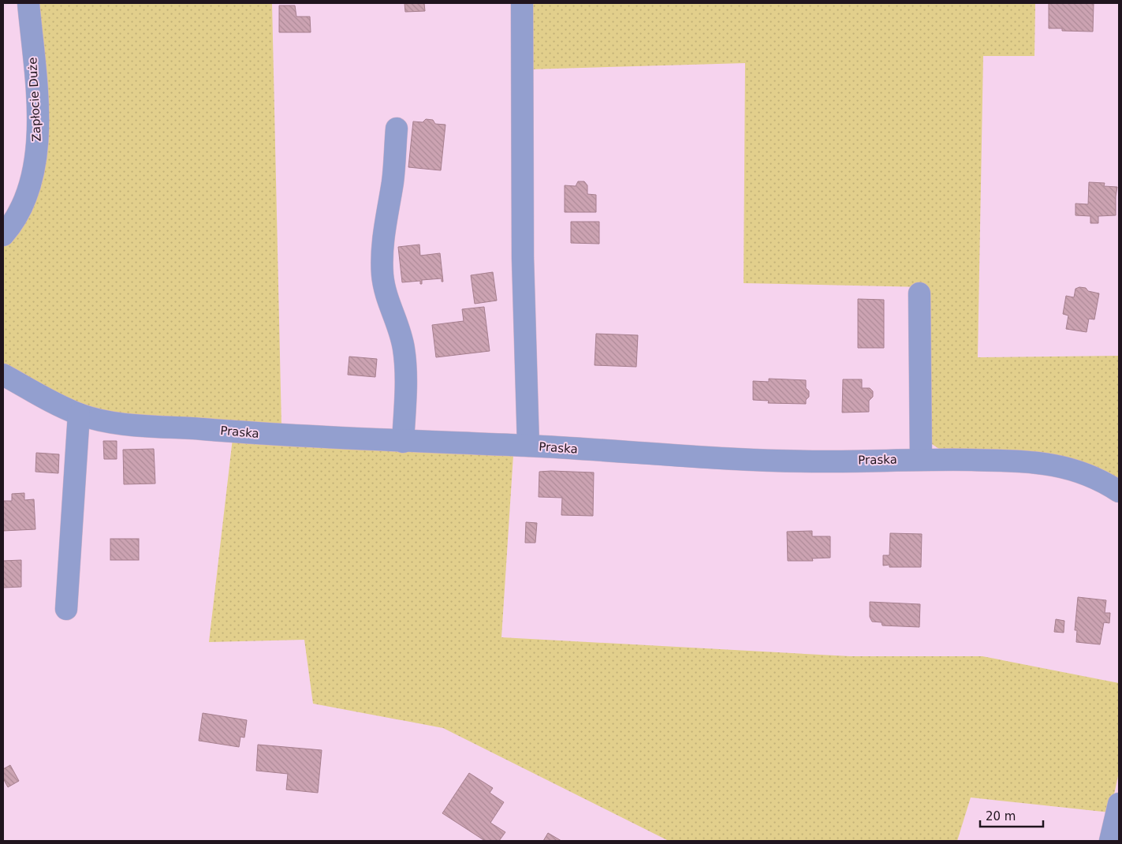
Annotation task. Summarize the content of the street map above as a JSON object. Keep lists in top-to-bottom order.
{
  "streets": {
    "street": ["Zapłocie Duże", "Praska"]
  },
  "scale_bar": "20 m"
}
